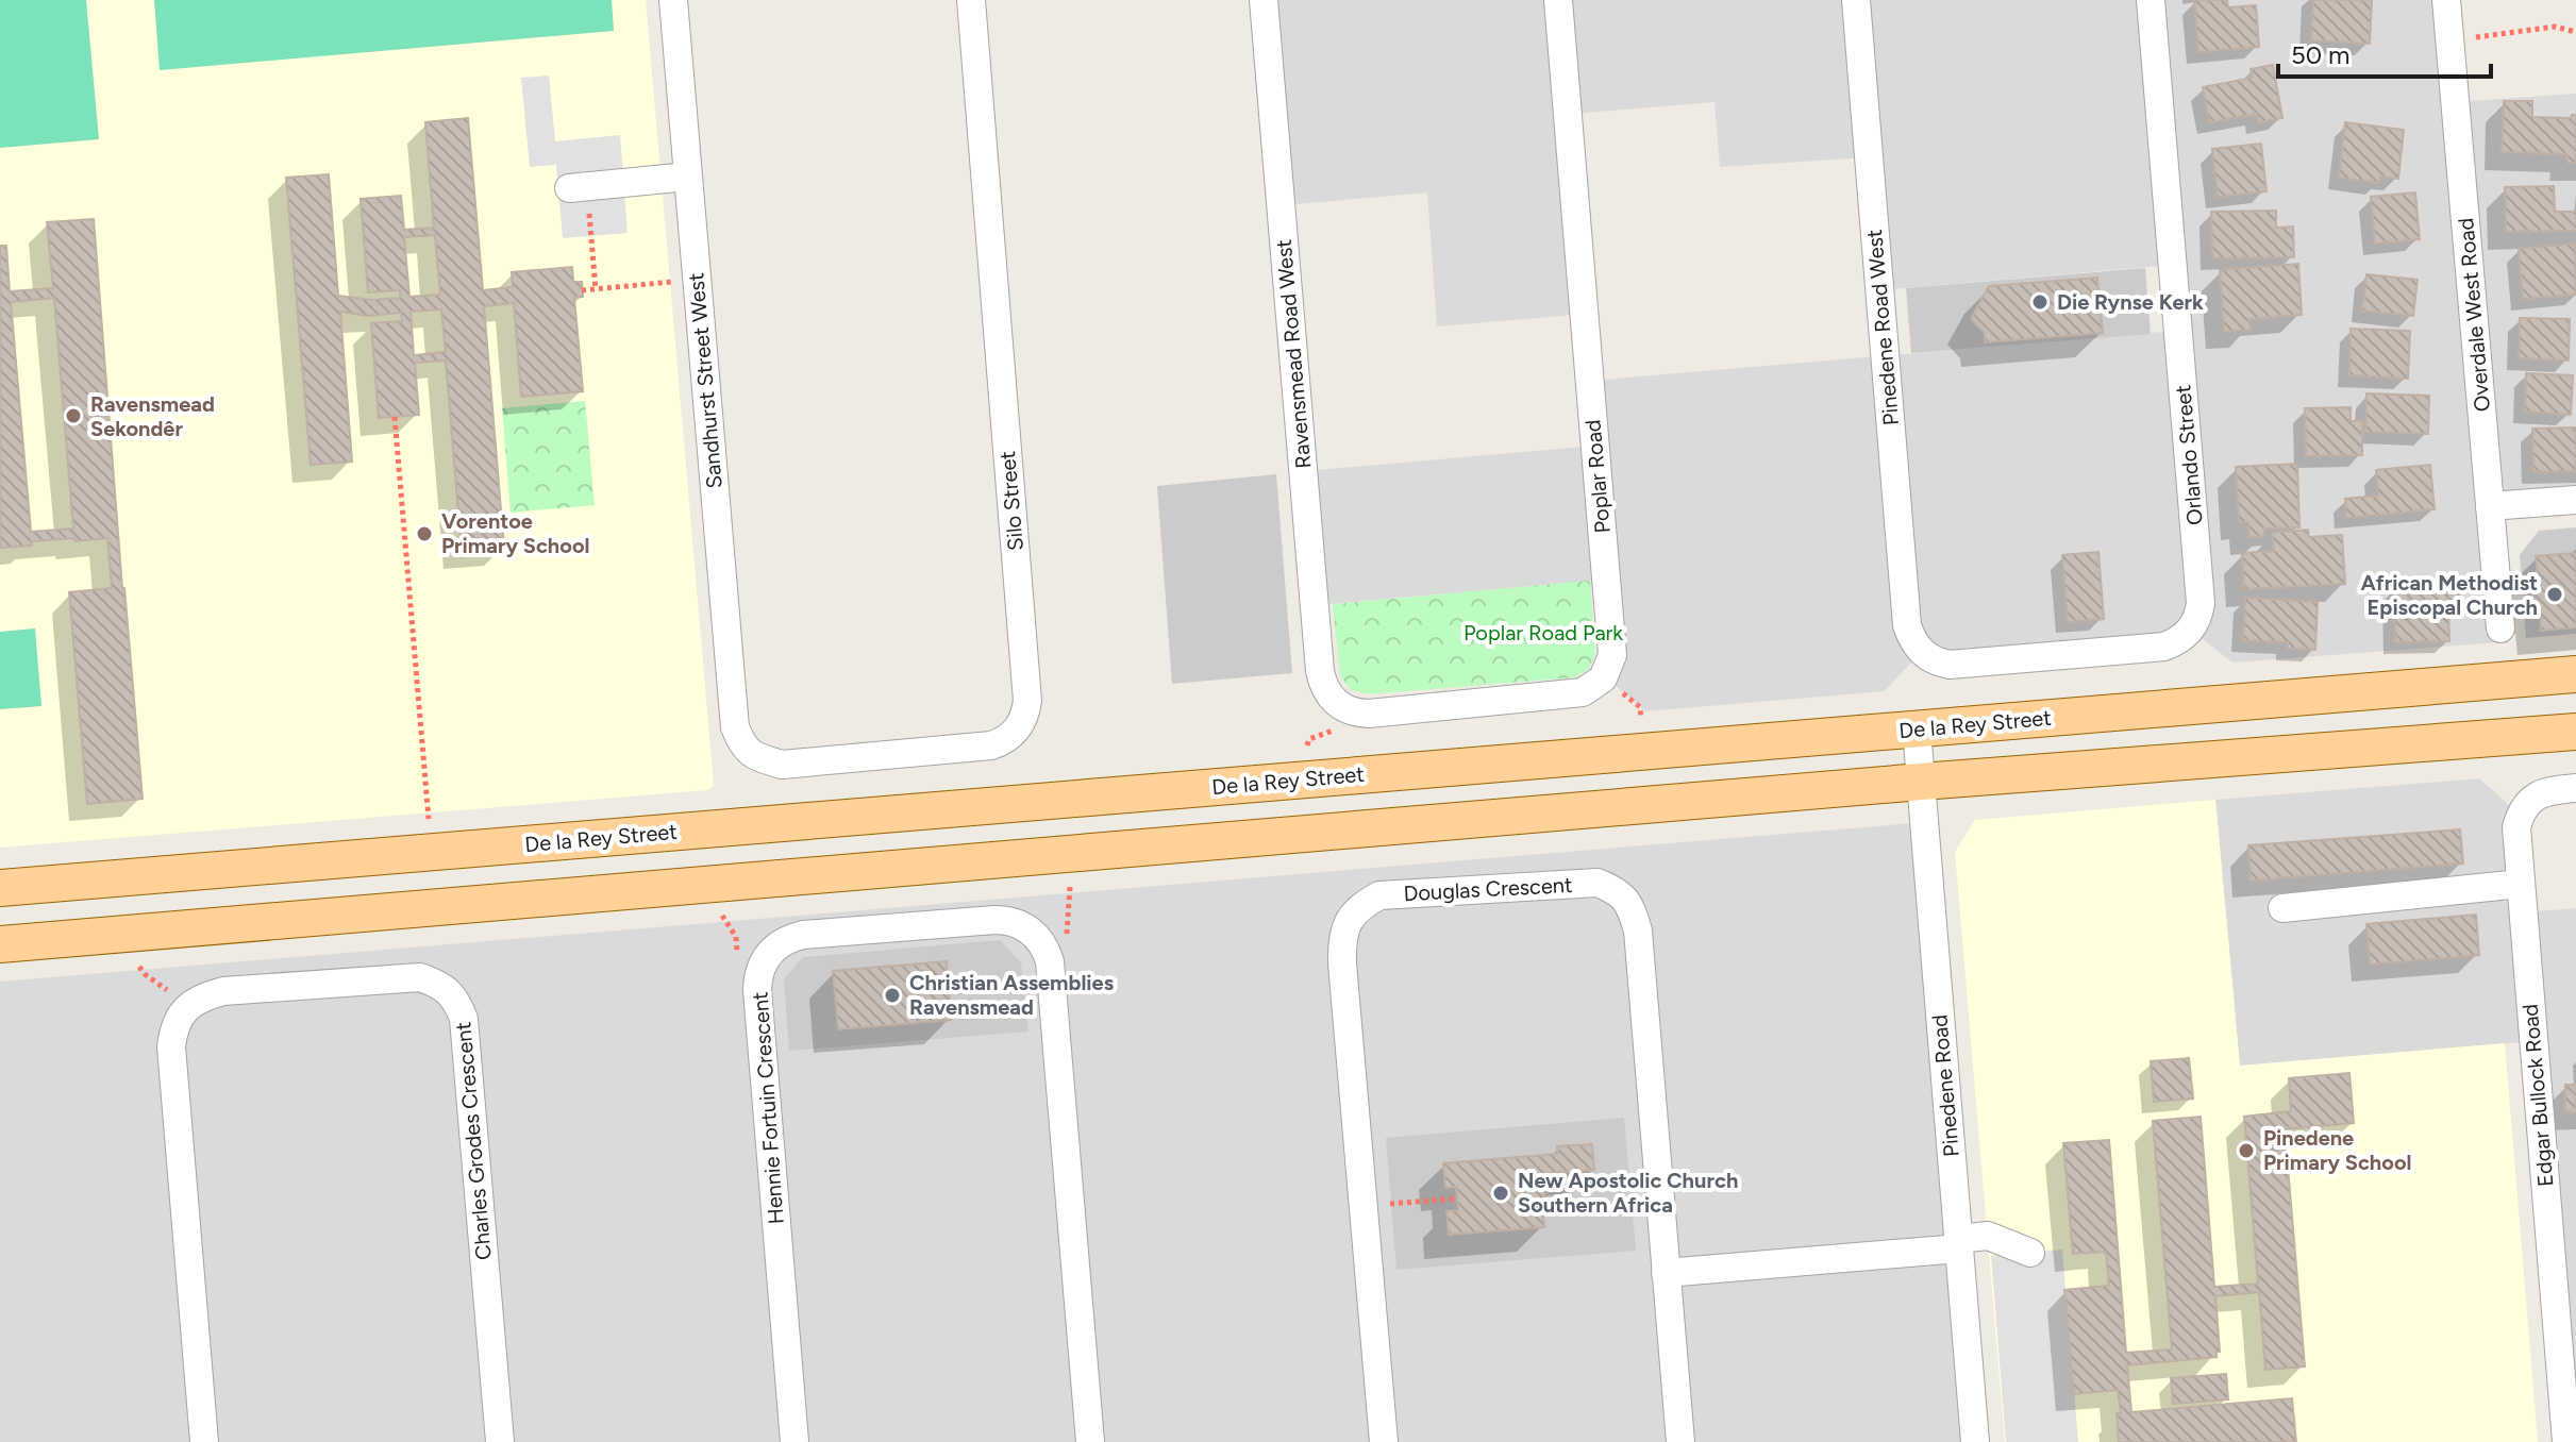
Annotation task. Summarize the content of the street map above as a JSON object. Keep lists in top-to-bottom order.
{
  "streets": {
    "main road": ["De la Rey Street"],
    "street": [
      "Overdale West Road",
      "Pinedene Road West",
      "Ravensmead Road West",
      "Sandhurst Street West",
      "Orlando Street",
      "Poplar Road",
      "Silo Street",
      "Douglas Crescent",
      "Pinedene Road",
      "Edgar Bullock Road",
      "Hennie Fortuin Crescent",
      "Charles Grodes Crescent"
    ]
  },
  "crossings": [
    ["Pinedene Road West", "Orlando Street"],
    ["Ravensmead Road West", "Poplar Road"],
    ["Sandhurst Street West", "Silo Street"],
    ["De la Rey Street", "Pinedene Road"]
  ],
  "parks": ["Poplar Road Park"],
  "places": [
    "Die Rynse Kerk",
    "Ravensmead Sekondêr",
    "Vorentoe Primary School",
    "African Methodist Episcopal Church",
    "Christian Assemblies Ravensmead",
    "Pinedene Primary School",
    "New Apostolic Church Southern Africa"
  ],
  "scale_bar": "50 m"
}
